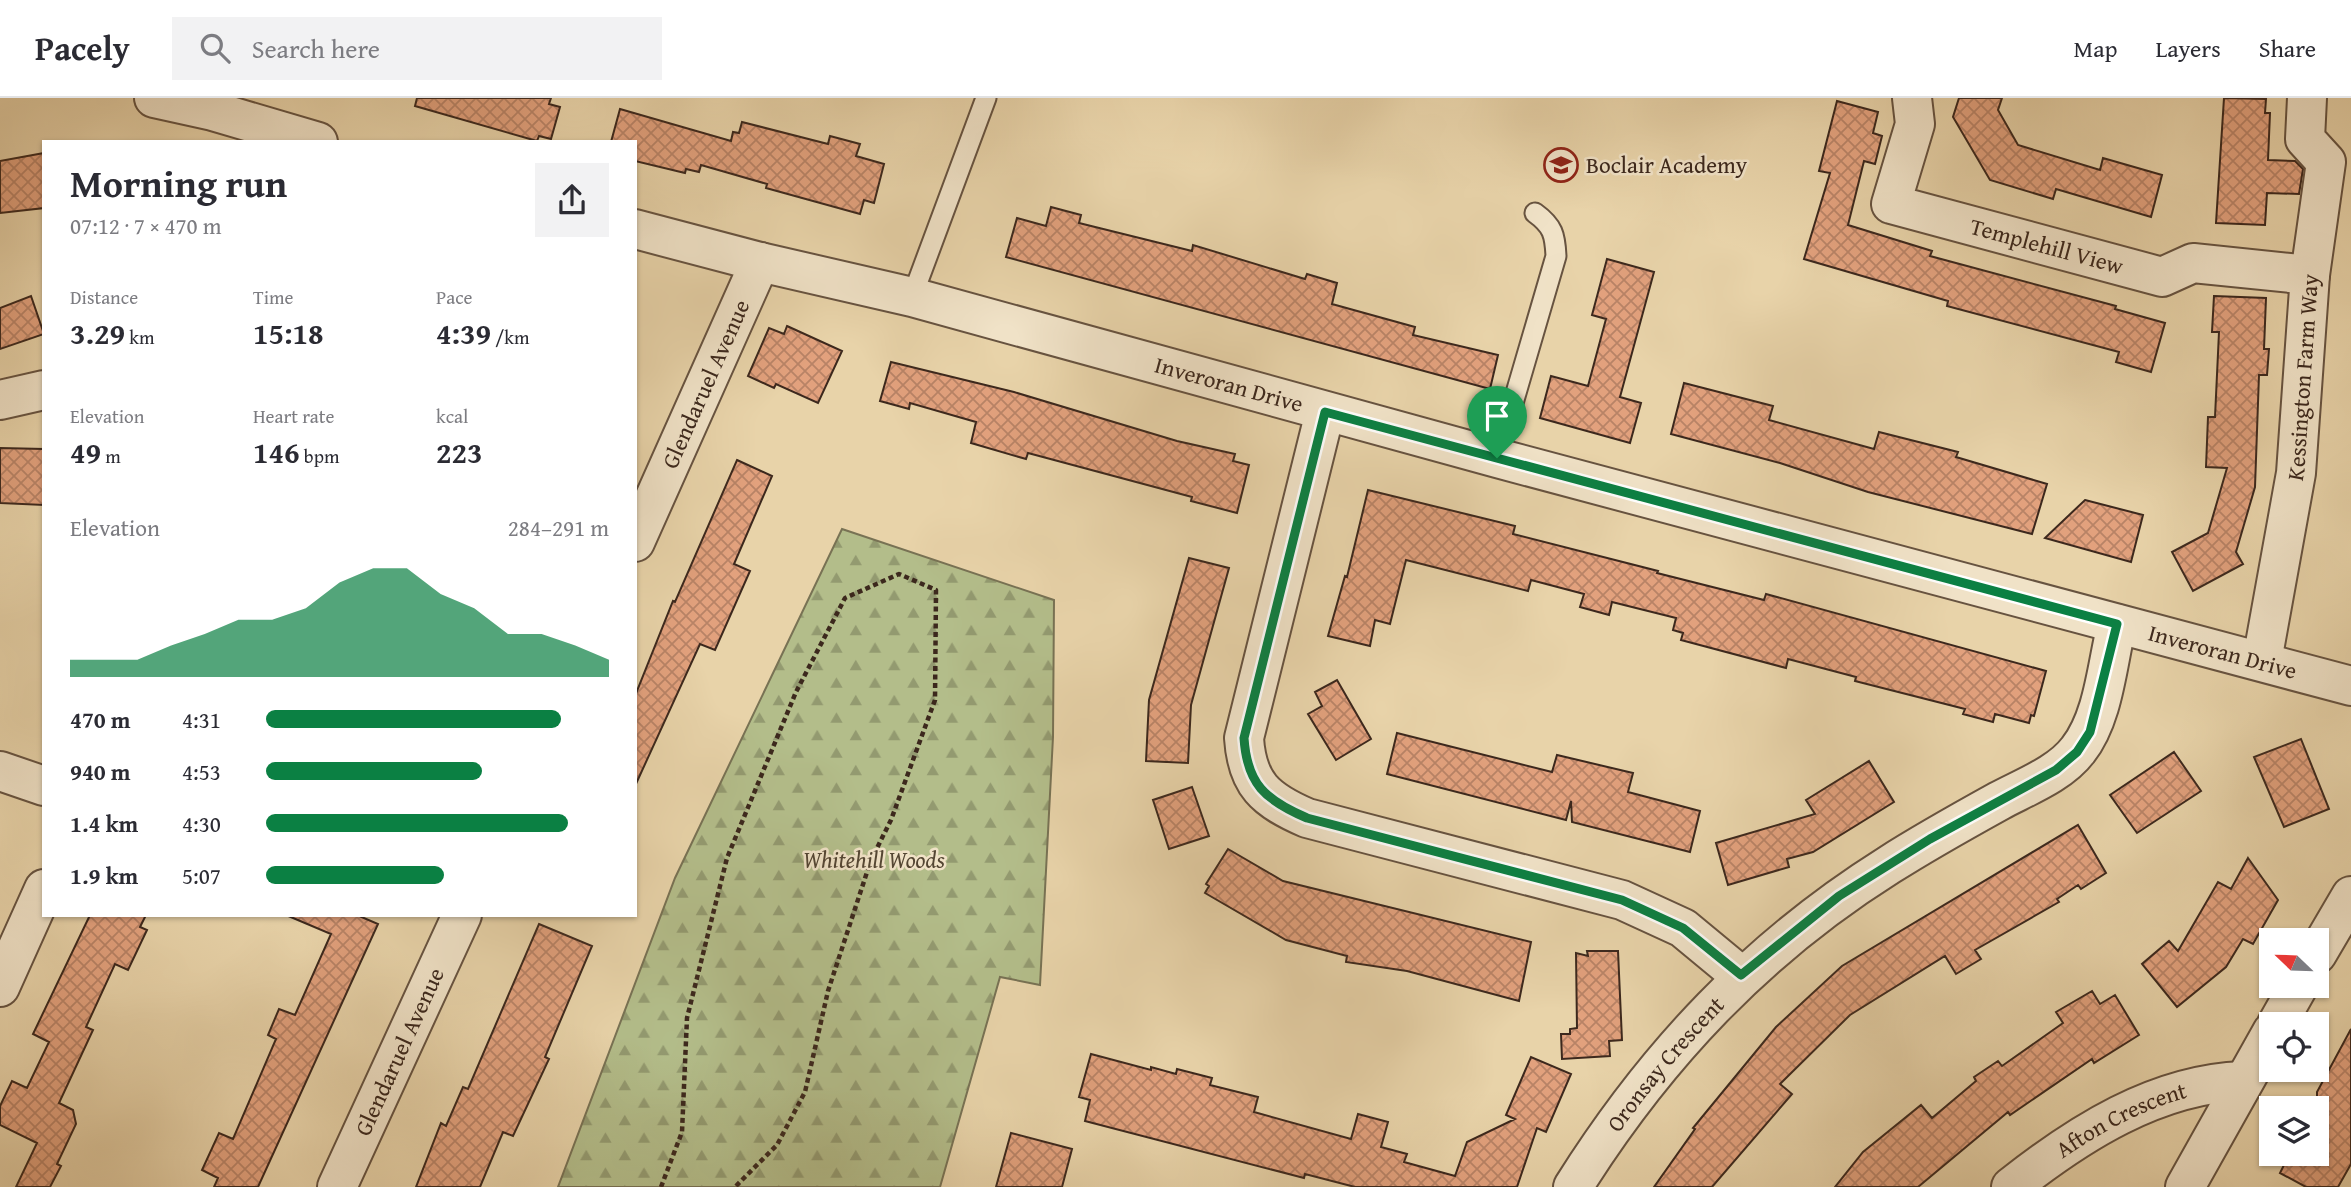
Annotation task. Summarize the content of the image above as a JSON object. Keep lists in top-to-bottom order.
{
  "streets": {
    "street": [
      "Templehill View",
      "Kessington Farm Way",
      "Glendaruel Avenue",
      "Inveroran Drive",
      "Oronsay Crescent",
      "Afton Crescent"
    ]
  },
  "crossings": [
    ["Templehill View", "Kessington Farm Way"],
    ["Kessington Farm Way", "Inveroran Drive"],
    ["Glendaruel Avenue", "Inveroran Drive"],
    ["Inveroran Drive", "Oronsay Crescent"]
  ],
  "parks": ["Whitehill Woods"],
  "places": {
    "school or university": ["Boclair Academy"]
  },
  "north": "top left",
  "page": {
    "header": "Pacely",
    "search": "Search here",
    "nav": ["Map", "Layers", "Share"],
    "heading": ["Morning run", "07:12 · 7 × 470 m"],
    "stats": [
      ["Distance", "3.29 km"],
      ["Time", "15:18"],
      ["Pace", "4:39 /km"],
      ["Elevation", "49 m"],
      ["Heart rate", "146 bpm"],
      ["kcal", "223"]
    ],
    "chart": ["Elevation", "284–291 m"],
    "list": [
      {
        "name": "470 m",
        "note": "4:31"
      },
      {
        "name": "940 m",
        "note": "4:53"
      },
      {
        "name": "1.4 km",
        "note": "4:30"
      },
      {
        "name": "1.9 km",
        "note": "5:07"
      }
    ]
  }
}
